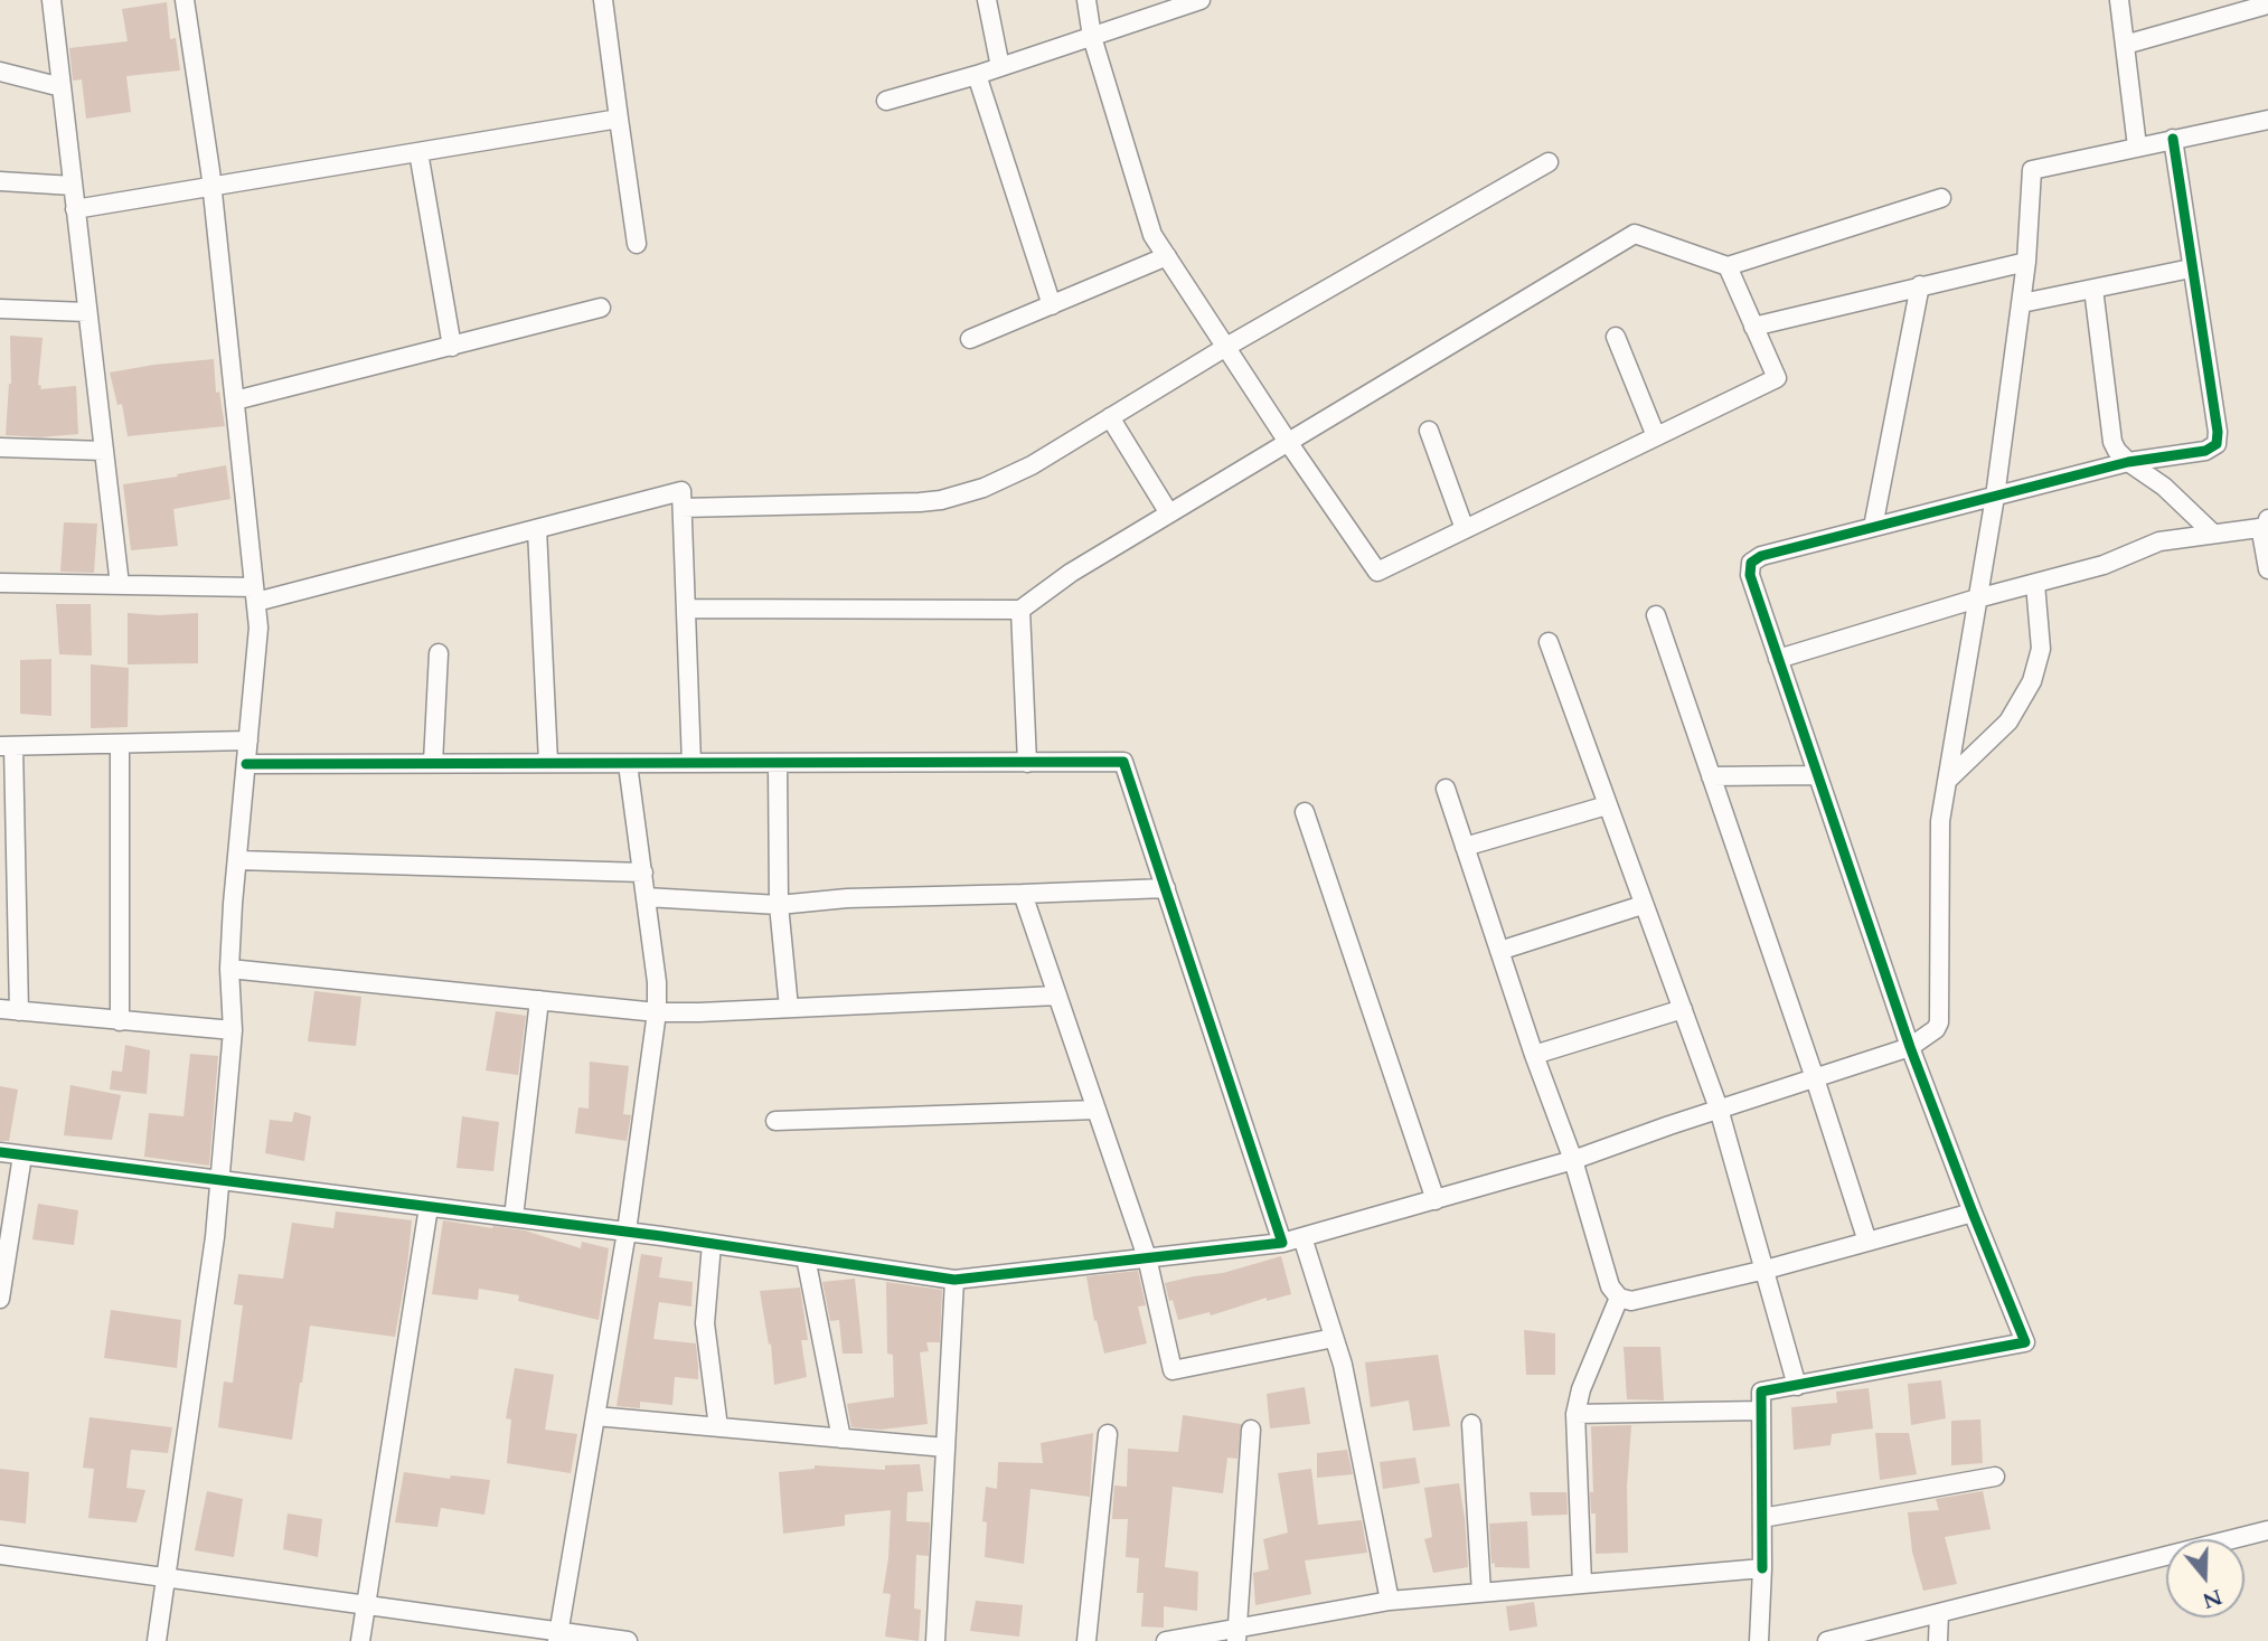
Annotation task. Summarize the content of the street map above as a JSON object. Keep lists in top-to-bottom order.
{
  "north": "bottom"
}
